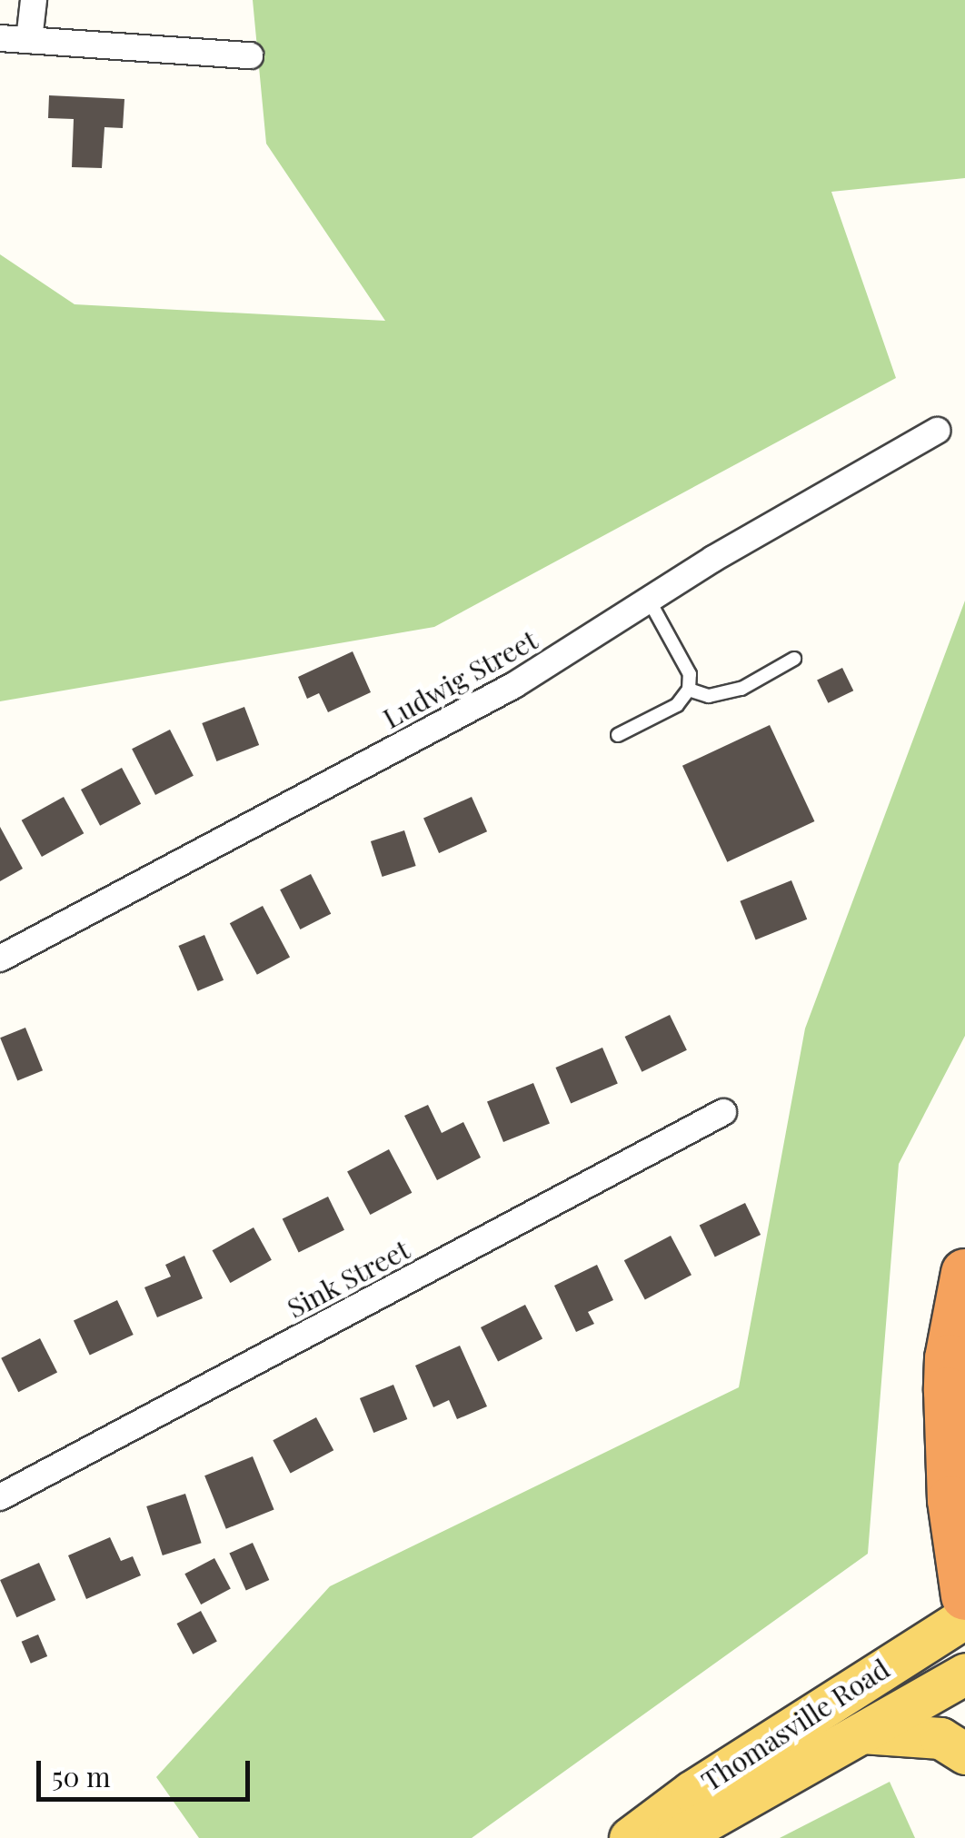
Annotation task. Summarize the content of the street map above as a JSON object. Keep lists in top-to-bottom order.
{
  "streets": {
    "main road": ["Thomasville Road"],
    "street": ["Ludwig Street", "Sink Street"]
  },
  "scale_bar": "50 m"
}
